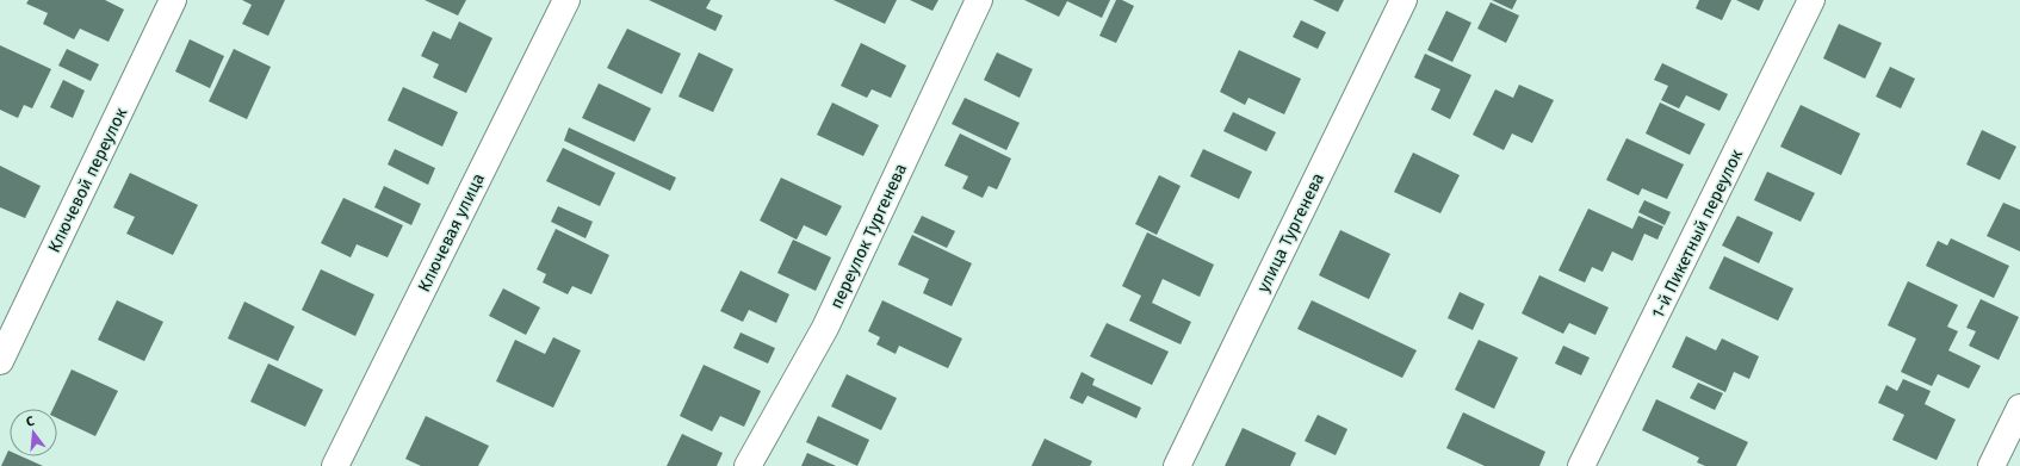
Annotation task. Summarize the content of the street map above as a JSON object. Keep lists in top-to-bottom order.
{
  "streets": {
    "street": [
      "Ключевой переулок",
      "Ключевая улица",
      "улица Тургенева",
      "1-й Пикетный переулок",
      "переулок Тургенева"
    ]
  },
  "north": "top"
}
